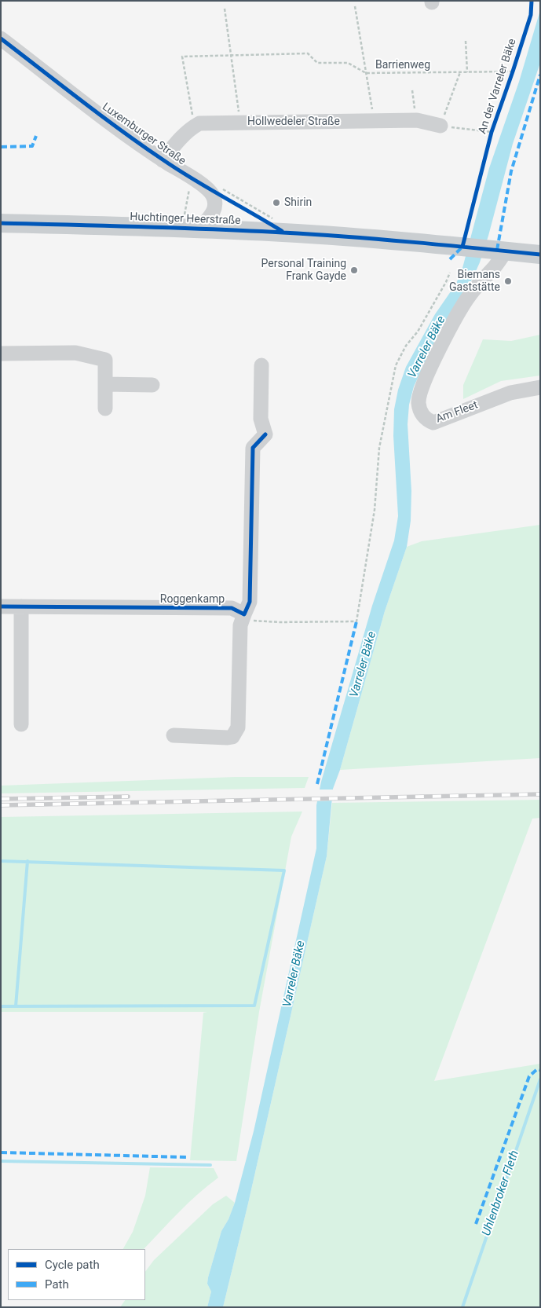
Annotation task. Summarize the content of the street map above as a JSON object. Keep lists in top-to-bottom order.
{
  "streets": {
    "main road": ["Huchtinger Heerstraße"],
    "street": [
      "Hollwedeler Straße",
      "Luxemburger Straße",
      "Am Fleet",
      "Roggenkamp"
    ],
    "path": ["Barrienweg"],
    "cycle path": ["An der Varreler Bäke"]
  },
  "crossings": [
    ["Barrienweg", "An der Varreler Bäke"],
    ["Barrienweg", "Hollwedeler Straße"],
    ["An der Varreler Bäke", "Huchtinger Heerstraße"],
    ["Luxemburger Straße", "Huchtinger Heerstraße"],
    ["Huchtinger Heerstraße", "Am Fleet"]
  ],
  "water": ["Varreler Bäke", "Uhlenbroker Fleth"],
  "places": ["Shirin", "Personal Training Frank Gayde", "Biemans Gaststätte"],
  "legend": ["Cycle path", "Path"]
}
